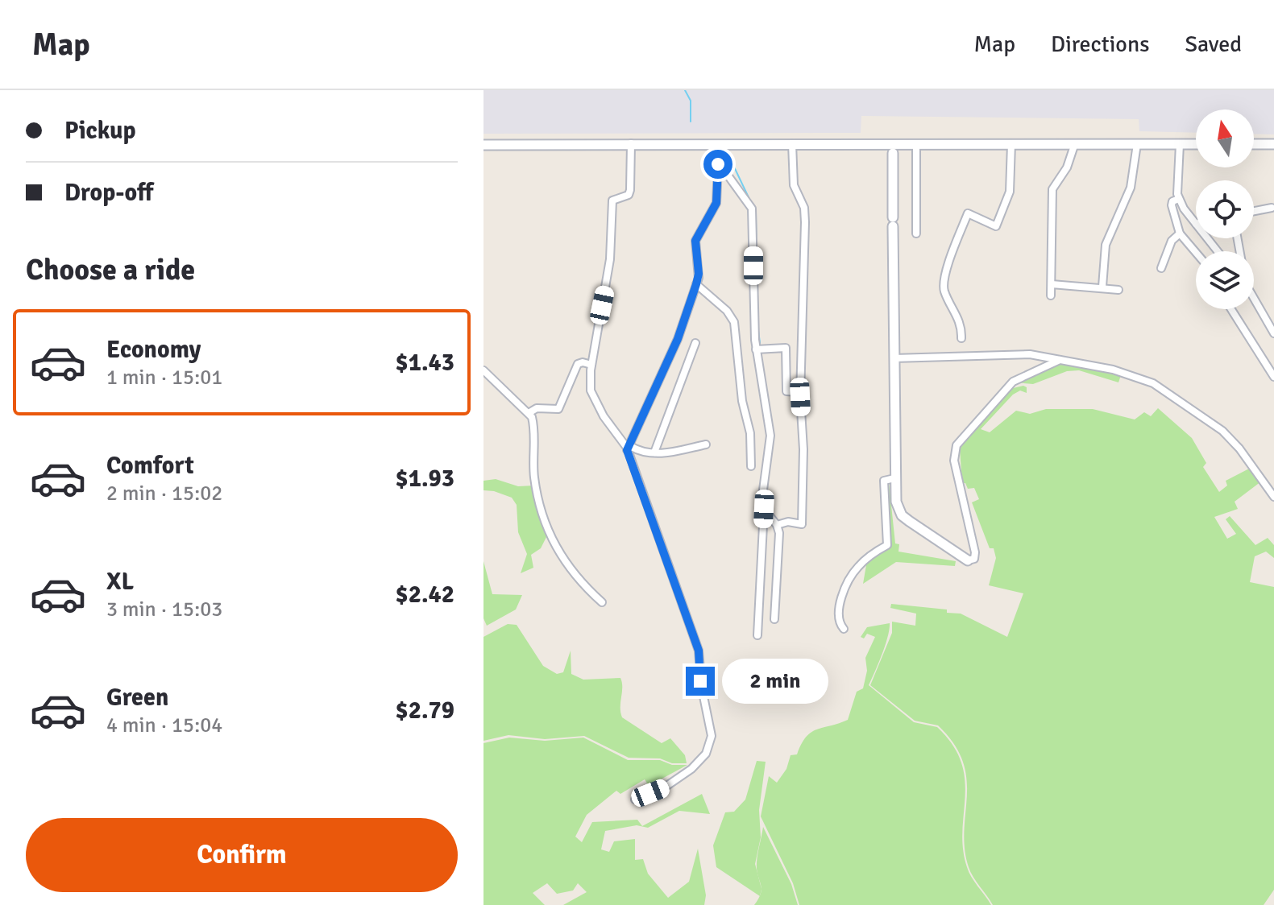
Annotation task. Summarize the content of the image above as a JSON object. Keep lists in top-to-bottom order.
{
  "north": "top",
  "page": {
    "header": "Map",
    "nav": ["Map", "Directions", "Saved"],
    "banner": ["Pickup", "Drop-off"],
    "heading": "Choose a ride",
    "list": [
      {
        "name": "Economy",
        "note": "1 min · 15:01",
        "value": "$1.43"
      },
      {
        "name": "Comfort",
        "note": "2 min · 15:02",
        "value": "$1.93"
      },
      {
        "name": "XL",
        "note": "3 min · 15:03",
        "value": "$2.42"
      },
      {
        "name": "Green",
        "note": "4 min · 15:04",
        "value": "$2.79"
      }
    ],
    "bubble": "2 min",
    "buttons": "Confirm"
  }
}
